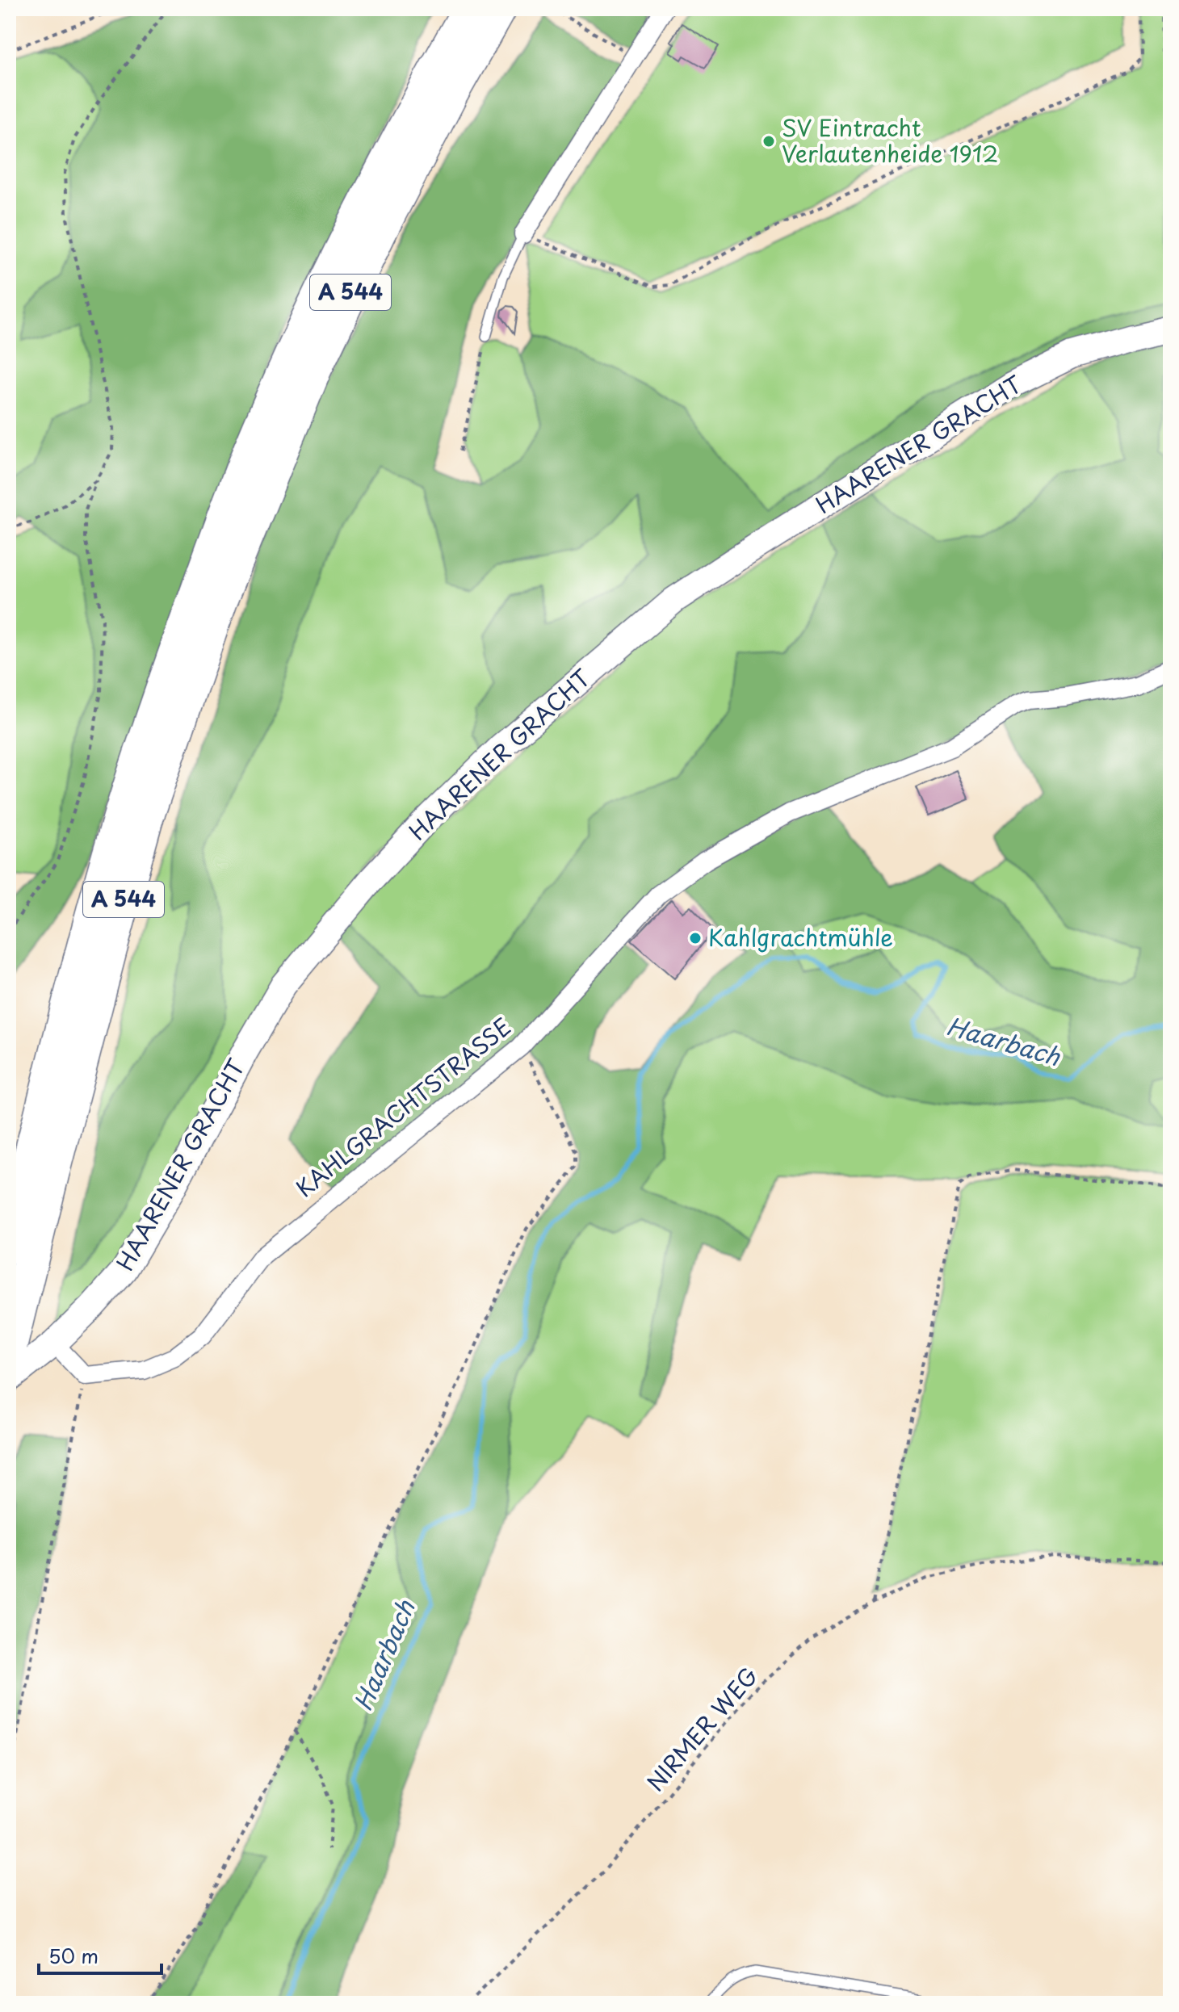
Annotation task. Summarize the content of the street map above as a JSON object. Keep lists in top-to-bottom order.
{
  "streets": {
    "highway": ["A 544"],
    "main road": ["HAARENER GRACHT"],
    "street": ["KAHLGRACHTSTRASSE"],
    "path": ["NIRMER WEG"]
  },
  "water": ["Haarbach"],
  "places": ["SV Eintracht Verlautenheide 1912", "Kahlgrachtmühle"],
  "scale_bar": "50 m"
}
